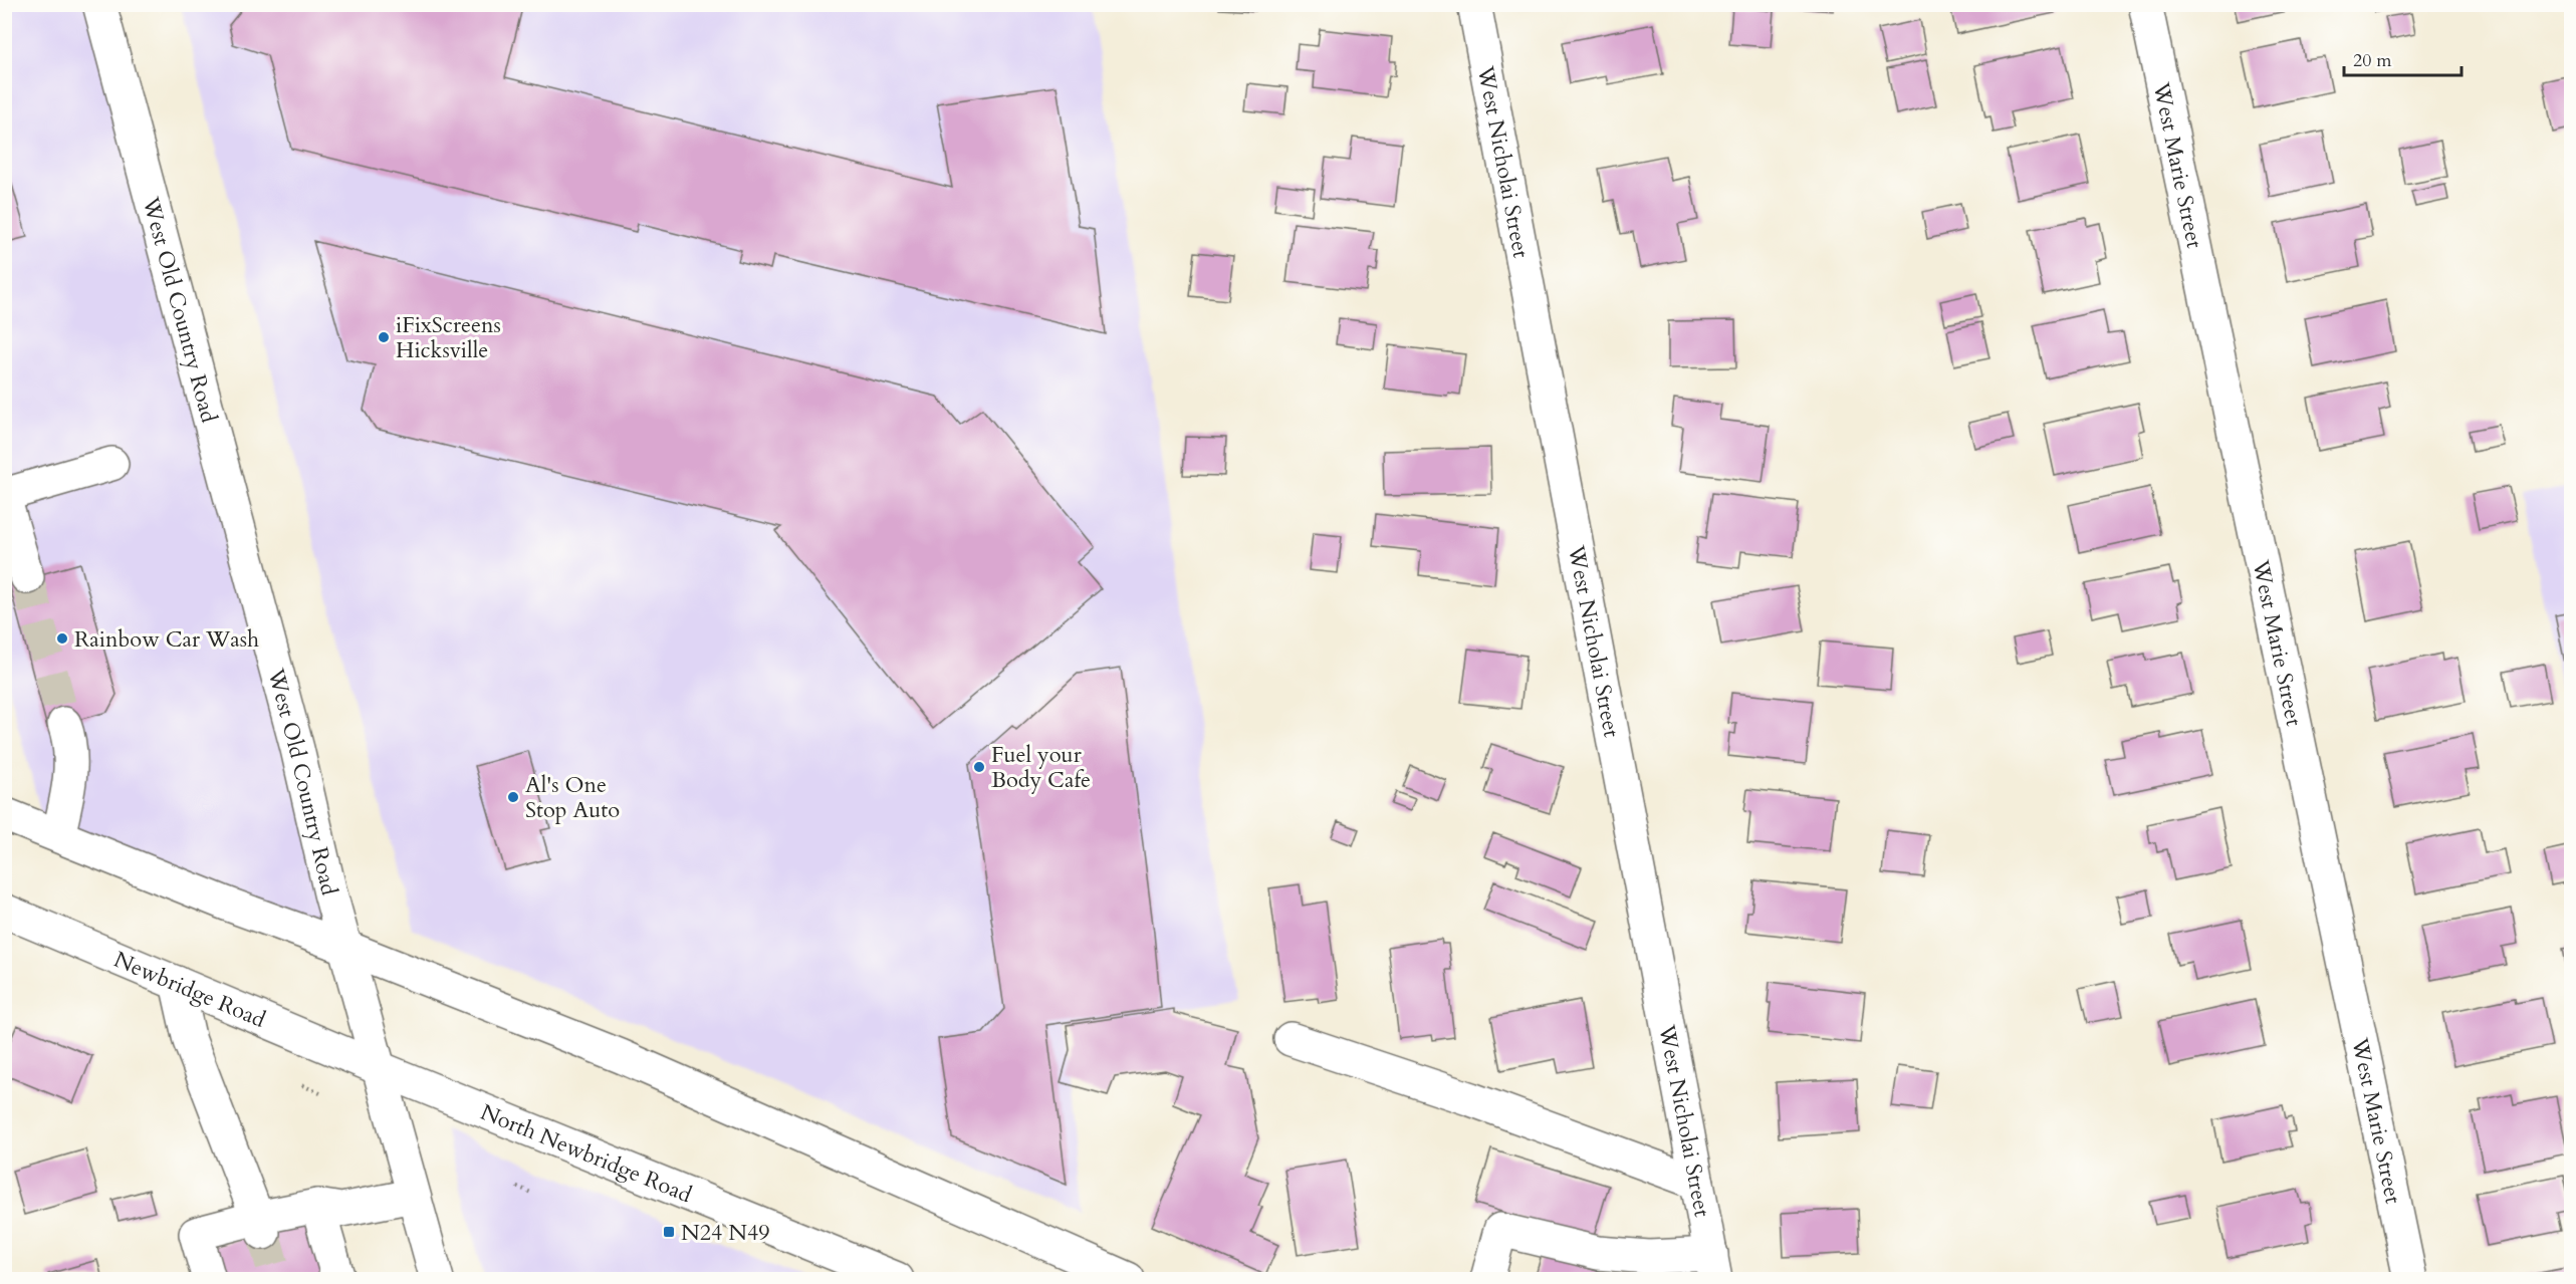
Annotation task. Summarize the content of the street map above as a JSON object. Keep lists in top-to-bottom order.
{
  "streets": {
    "main road": [
      "West Nicholai Street",
      "West Marie Street",
      "West Old Country Road",
      "Newbridge Road",
      "North Newbridge Road"
    ]
  },
  "crossings": [
    ["West Old Country Road", "Newbridge Road"],
    ["West Old Country Road", "North Newbridge Road"],
    ["Newbridge Road", "North Newbridge Road"]
  ],
  "places": {
    "other": [
      "iFixScreens Hicksville",
      "Rainbow Car Wash",
      "Fuel your Body Cafe",
      "Al's One Stop Auto"
    ],
    "transit": ["N24 N49"]
  },
  "scale_bar": "20 m"
}
